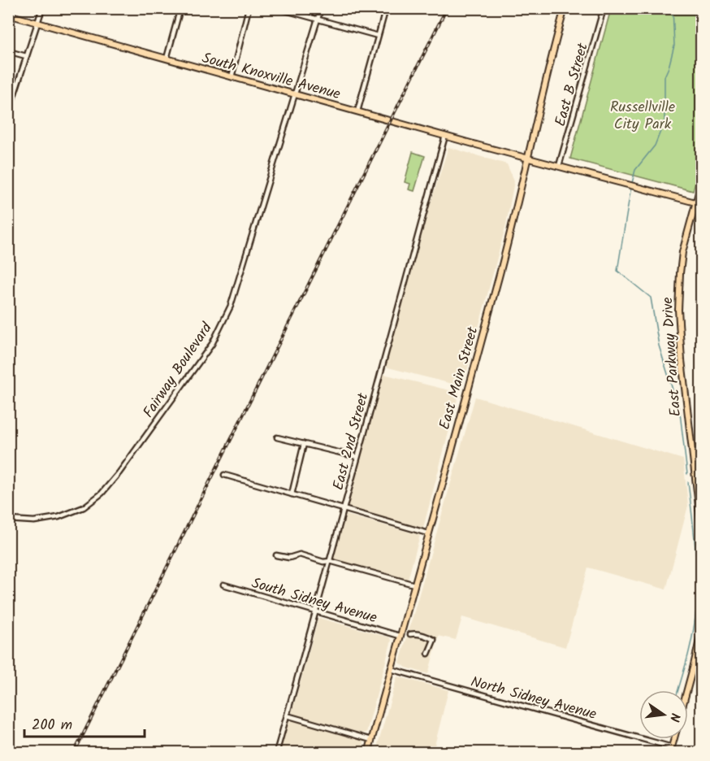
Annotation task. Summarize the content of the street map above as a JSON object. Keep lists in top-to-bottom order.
{
  "streets": {
    "main road": ["South Knoxville Avenue", "East Parkway Drive", "East Main Street"],
    "street": [
      "East B Street",
      "Fairway Boulevard",
      "East 2nd Street",
      "South Sidney Avenue",
      "North Sidney Avenue"
    ]
  },
  "crossings": [
    ["South Knoxville Avenue", "East B Street"],
    ["South Knoxville Avenue", "East Parkway Drive"],
    ["South Knoxville Avenue", "Fairway Boulevard"],
    ["South Knoxville Avenue", "East Main Street"],
    ["South Knoxville Avenue", "East 2nd Street"],
    ["East Main Street", "South Sidney Avenue"],
    ["East Main Street", "North Sidney Avenue"],
    ["East 2nd Street", "South Sidney Avenue"]
  ],
  "parks": ["Russellville City Park"],
  "scale_bar": "200 m",
  "north": "right"
}
